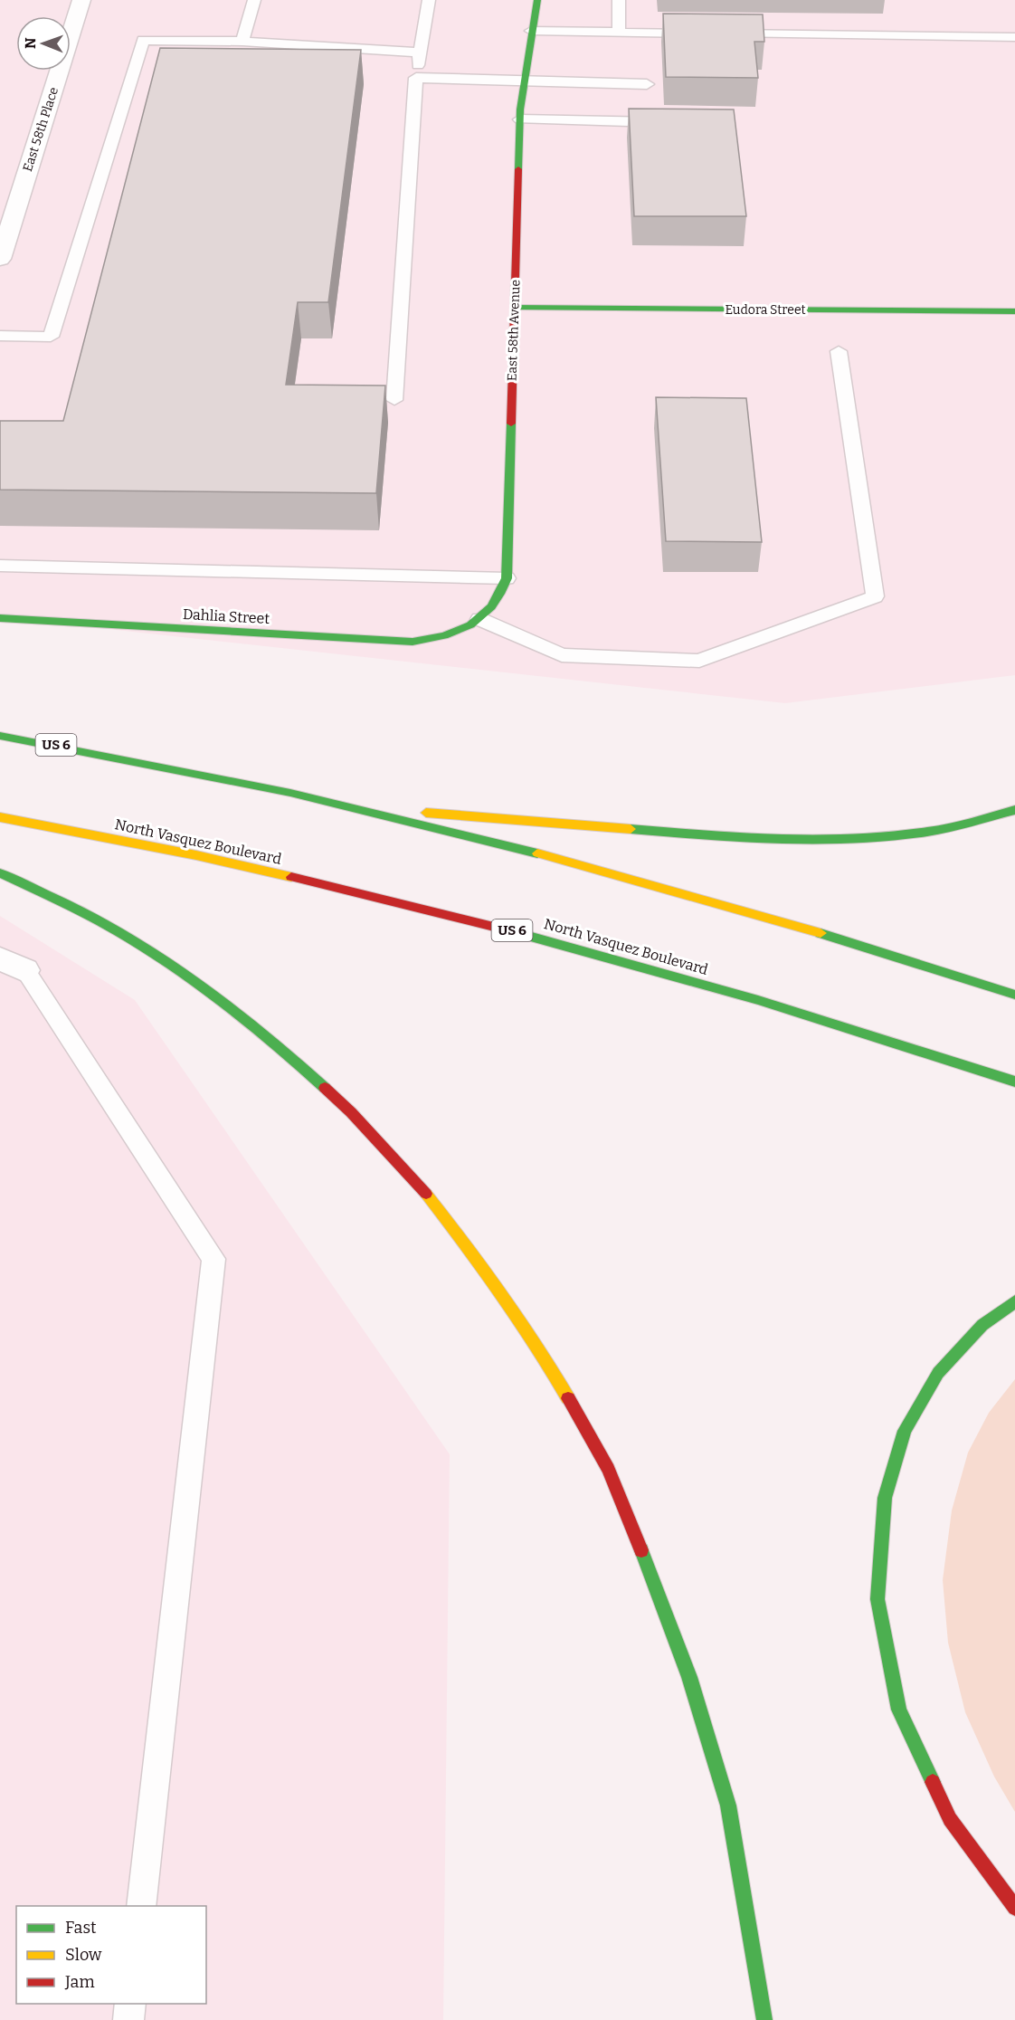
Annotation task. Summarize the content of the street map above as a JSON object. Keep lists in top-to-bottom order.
{
  "streets": {
    "main road": [
      "Eudora Street",
      "East 58th Avenue",
      "Dahlia Street",
      "US 6",
      "North Vasquez Boulevard"
    ],
    "street": ["East 58th Place"]
  },
  "crossings": [
    ["Eudora Street", "East 58th Avenue"],
    ["East 58th Avenue", "Dahlia Street"]
  ],
  "legend": ["Fast", "Slow", "Jam"],
  "north": "left"
}
